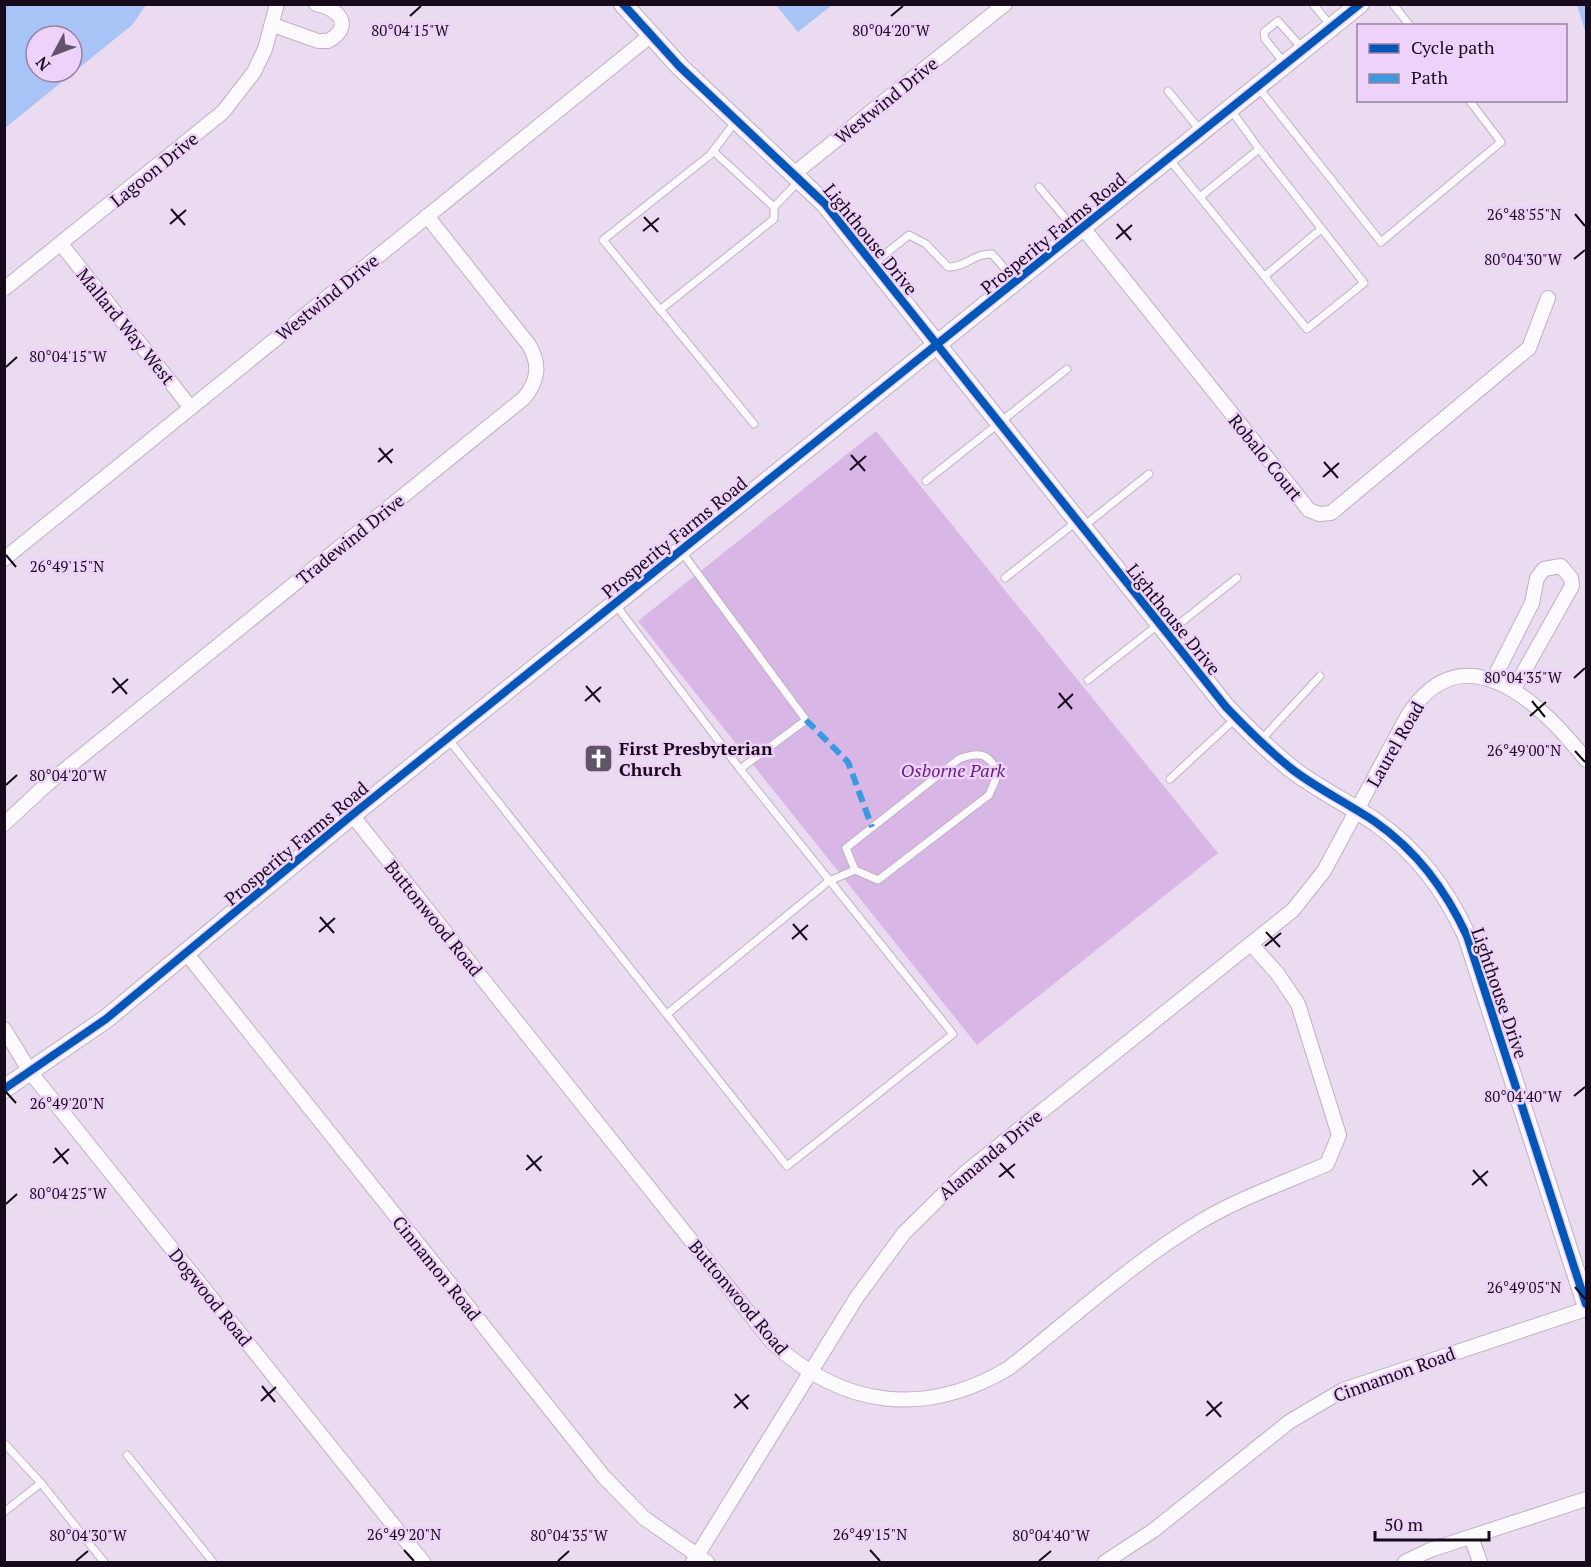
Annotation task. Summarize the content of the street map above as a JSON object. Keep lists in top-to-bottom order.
{
  "streets": {
    "street": [
      "Westwind Drive",
      "Lagoon Drive",
      "Prosperity Farms Road",
      "Lighthouse Drive",
      "Mallard Way West",
      "Robalo Court",
      "Tradewind Drive",
      "Laurel Road",
      "Buttonwood Road",
      "Alamanda Drive",
      "Cinnamon Road",
      "Dogwood Road"
    ]
  },
  "crossings": [
    ["Westwind Drive", "Lighthouse Drive"],
    ["Westwind Drive", "Mallard Way West"],
    ["Westwind Drive", "Tradewind Drive"],
    ["Lagoon Drive", "Mallard Way West"],
    ["Prosperity Farms Road", "Lighthouse Drive"],
    ["Prosperity Farms Road", "Robalo Court"],
    ["Prosperity Farms Road", "Buttonwood Road"],
    ["Prosperity Farms Road", "Cinnamon Road"],
    ["Prosperity Farms Road", "Dogwood Road"],
    ["Lighthouse Drive", "Laurel Road"],
    ["Lighthouse Drive", "Alamanda Drive"],
    ["Lighthouse Drive", "Cinnamon Road"],
    ["Laurel Road", "Alamanda Drive"],
    ["Buttonwood Road", "Alamanda Drive"],
    ["Alamanda Drive", "Cinnamon Road"]
  ],
  "parks": ["Osborne Park"],
  "places": {
    "church": ["First Presbyterian Church"]
  },
  "legend": ["Cycle path", "Path"],
  "scale_bar": "50 m",
  "north": "bottom left",
  "coordinates": [
    "80°04'15\"W",
    "80°04'20\"W",
    "26°48'55\"N",
    "80°04'30\"W",
    "26°49'15\"N",
    "80°04'35\"W",
    "26°49'00\"N",
    "80°04'40\"W",
    "26°49'20\"N",
    "80°04'25\"W",
    "26°49'05\"N"
  ]
}
